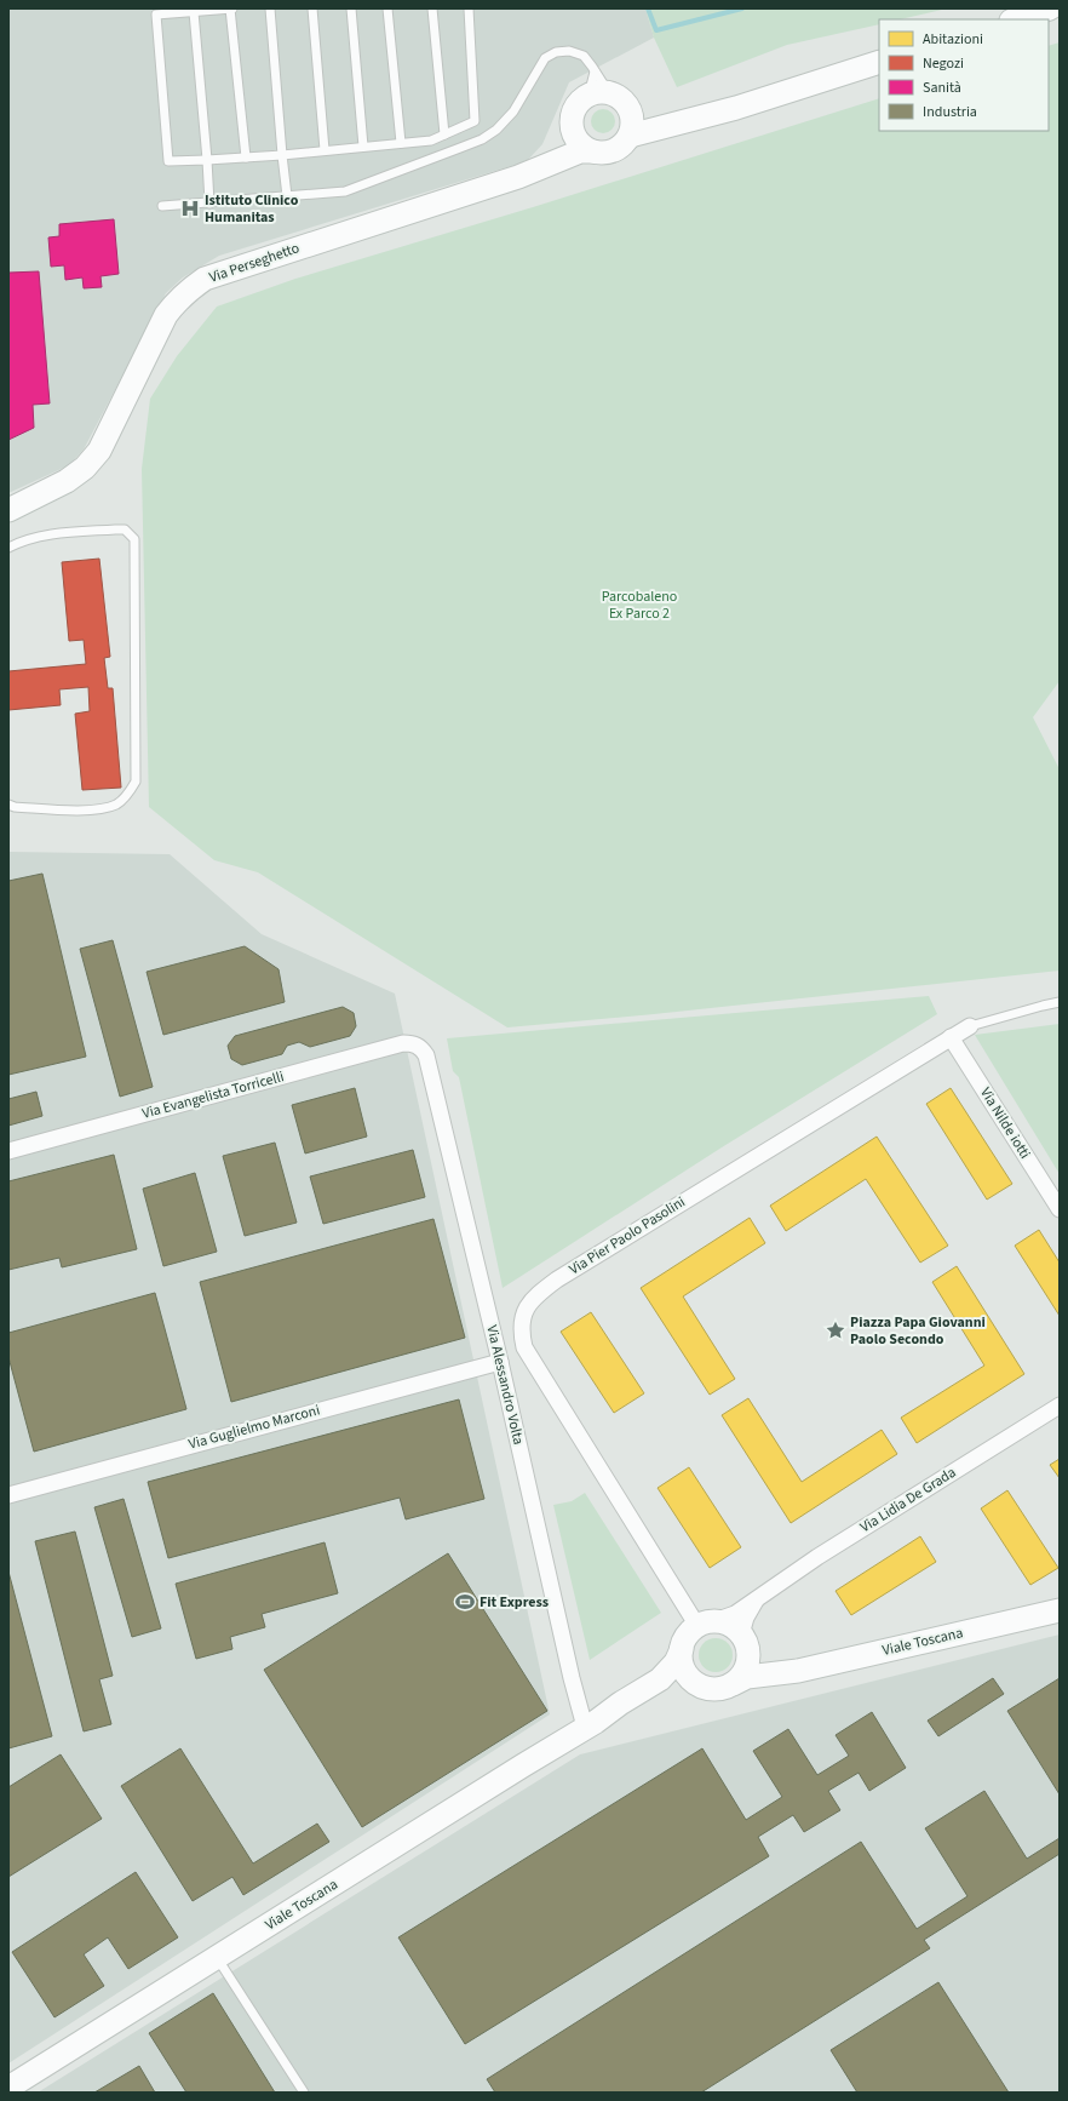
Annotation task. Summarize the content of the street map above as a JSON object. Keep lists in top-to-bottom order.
{
  "streets": {
    "street": [
      "Via Perseghetto",
      "Via Evangelista Torricelli",
      "Via Nilde iotti",
      "Via Pier Paolo Pasolini",
      "Via Alessandro Volta",
      "Via Guglielmo Marconi",
      "Via Lidia De Grada",
      "Viale Toscana"
    ]
  },
  "crossings": [
    ["Via Evangelista Torricelli", "Via Alessandro Volta"],
    ["Via Nilde iotti", "Via Pier Paolo Pasolini"],
    ["Via Pier Paolo Pasolini", "Via Lidia De Grada"],
    ["Via Pier Paolo Pasolini", "Viale Toscana"],
    ["Via Alessandro Volta", "Via Guglielmo Marconi"],
    ["Via Alessandro Volta", "Viale Toscana"],
    ["Via Lidia De Grada", "Viale Toscana"]
  ],
  "parks": ["Parcobaleno Ex Parco 2"],
  "places": {
    "hospital": ["Istituto Clinico Humanitas"],
    "place": ["Piazza Papa Giovanni Paolo Secondo"],
    "sports": ["Fit Express"]
  },
  "legend": [
    "Abitazioni",
    "Negozi",
    "Sanità",
    "Industria"
  ]
}
